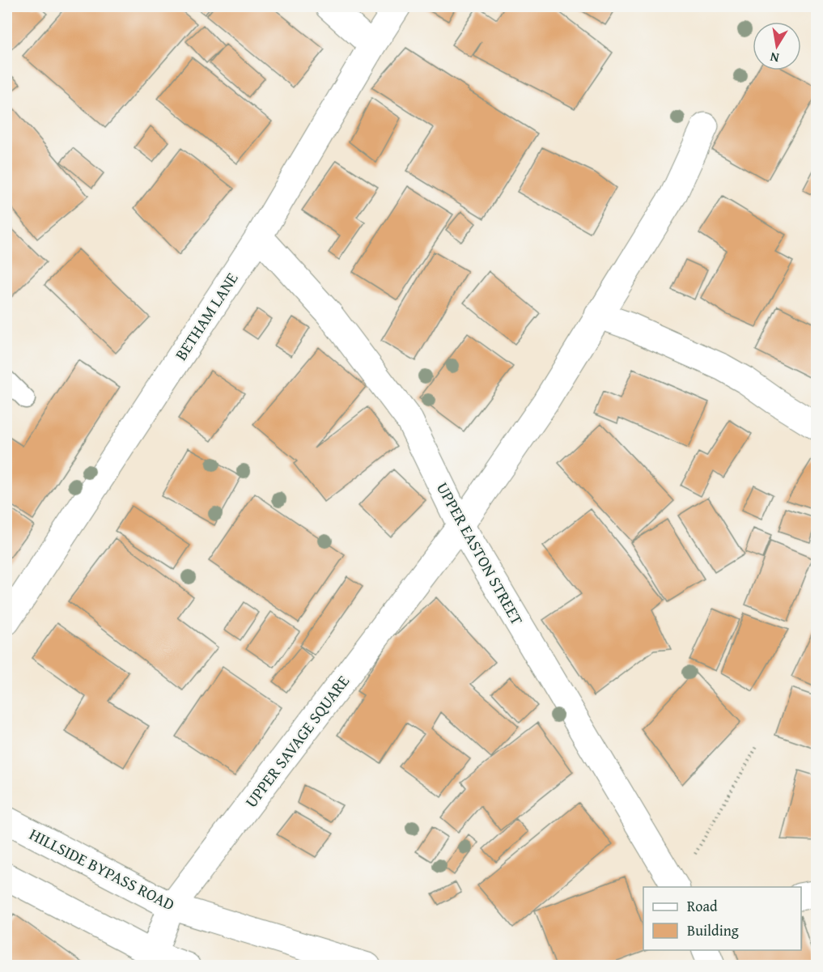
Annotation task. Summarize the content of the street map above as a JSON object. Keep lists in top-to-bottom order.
{
  "streets": {
    "street": [
      "BETHAM LANE",
      "UPPER EASTON STREET",
      "UPPER SAVAGE SQUARE",
      "HILLSIDE BYPASS ROAD"
    ]
  },
  "crossings": [
    ["BETHAM LANE", "UPPER EASTON STREET"],
    ["UPPER EASTON STREET", "UPPER SAVAGE SQUARE"],
    ["UPPER SAVAGE SQUARE", "HILLSIDE BYPASS ROAD"]
  ],
  "legend": ["Road", "Building"],
  "north": "bottom"
}
